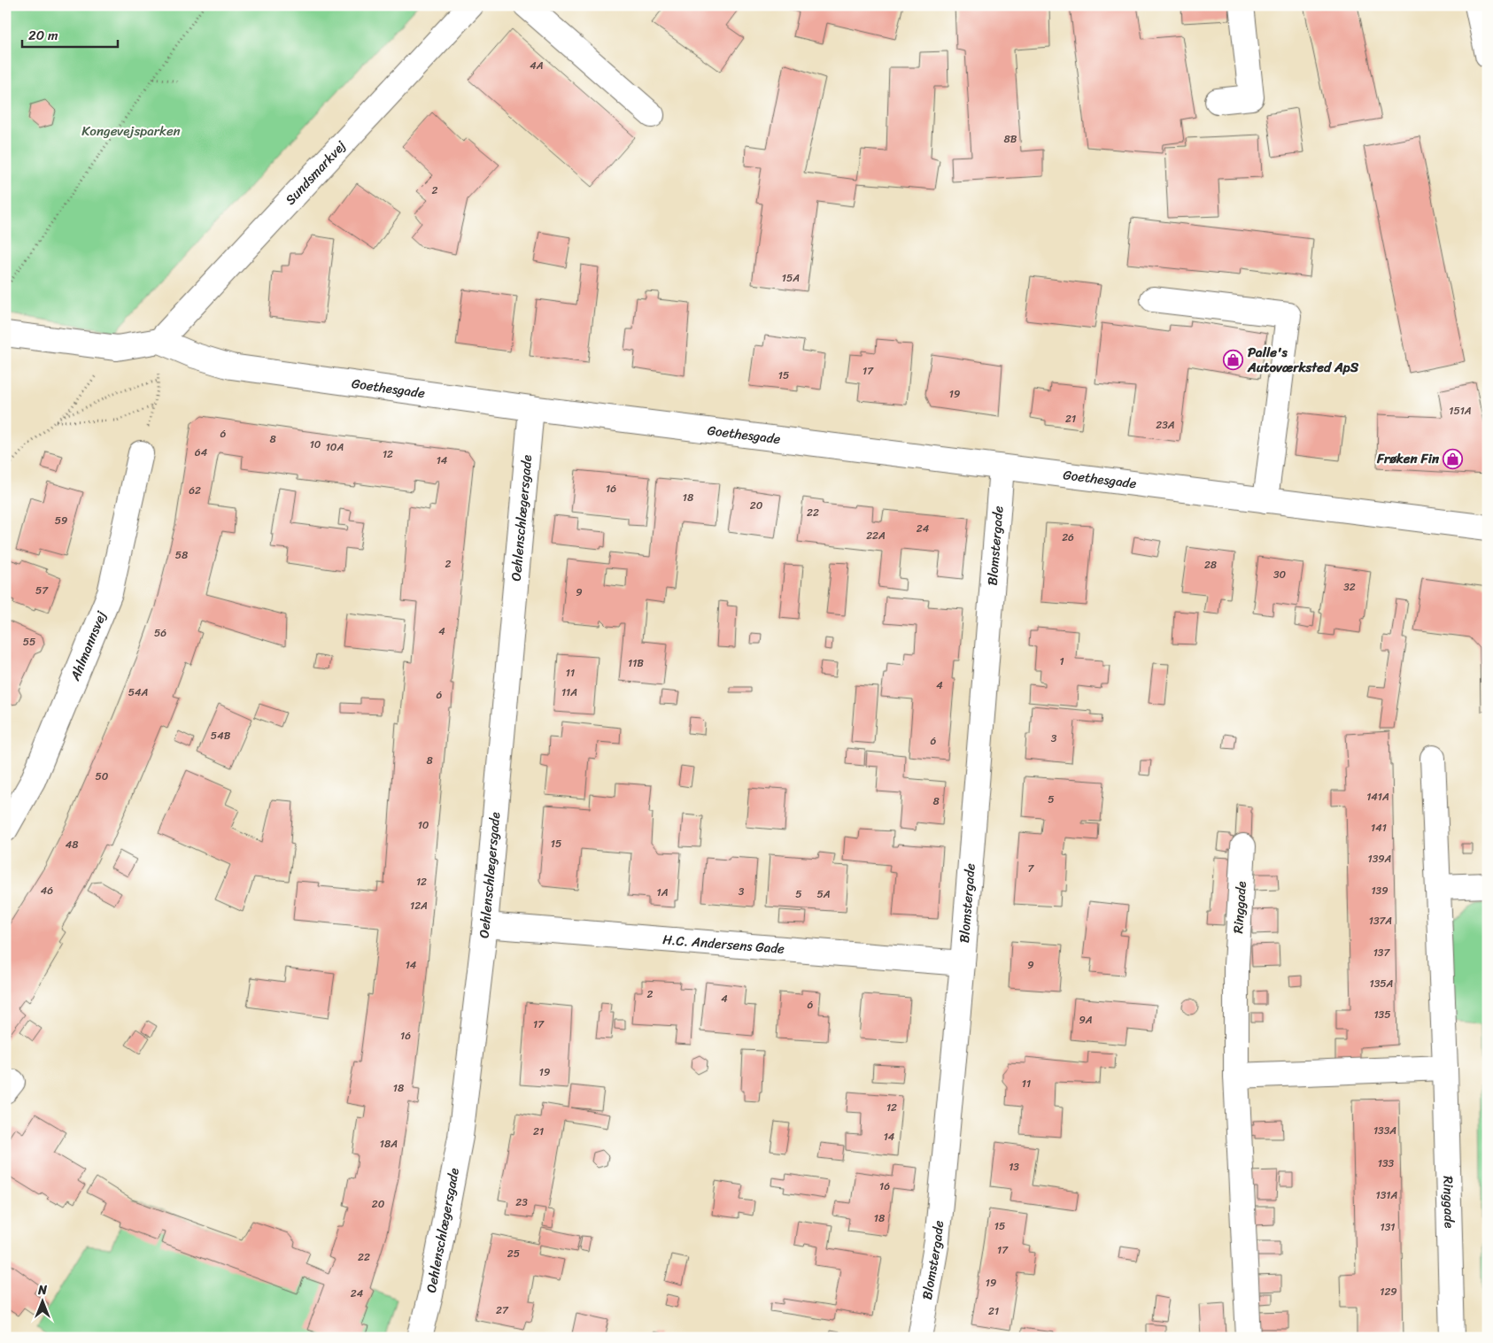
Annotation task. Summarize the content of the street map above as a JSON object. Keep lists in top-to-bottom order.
{
  "streets": {
    "street": [
      "Sundsmarkvej",
      "Goethesgade",
      "Oehlenschlægersgade",
      "Blomstergade",
      "Ahlmannsvej",
      "Ringgade",
      "H.C. Andersens Gade"
    ]
  },
  "crossings": [
    ["Sundsmarkvej", "Goethesgade"],
    ["Goethesgade", "Oehlenschlægersgade"],
    ["Goethesgade", "Blomstergade"],
    ["Oehlenschlægersgade", "H.C. Andersens Gade"],
    ["Blomstergade", "H.C. Andersens Gade"]
  ],
  "parks": ["Kongevejsparken"],
  "places": {
    "shop": ["Palle's Autoværksted ApS", "Frøken Fin"]
  },
  "house_numbers": [
    "4A",
    "8B",
    "2",
    "15A",
    "17",
    "15",
    "19",
    "151A",
    "21",
    "23A",
    "6",
    "8",
    "10",
    "10A",
    "64",
    "12",
    "14",
    "16",
    "62",
    "18",
    "20",
    "22",
    "59",
    "24",
    "22A",
    "26",
    "58",
    "2",
    "28",
    "30",
    "32",
    "57",
    "9",
    "4",
    "56",
    "55",
    "1",
    "11B",
    "11",
    "4",
    "54A",
    "11A",
    "6",
    "54B",
    "3",
    "6",
    "8",
    "50",
    "141A",
    "5",
    "8",
    "10",
    "141",
    "15",
    "48",
    "139A",
    "7",
    "12",
    "46",
    "139",
    "3",
    "1A",
    "5",
    "5A",
    "12A",
    "137A",
    "137",
    "14",
    "9",
    "135A",
    "2",
    "4",
    "6",
    "135",
    "9A",
    "17",
    "16",
    "19",
    "11",
    "18",
    "12",
    "133A",
    "21",
    "14",
    "18A",
    "133",
    "13",
    "16",
    "131A",
    "23",
    "20",
    "18",
    "15",
    "131",
    "17",
    "25",
    "22",
    "19",
    "129",
    "24",
    "27",
    "21"
  ],
  "scale_bar": "20 m",
  "north": "top"
}
